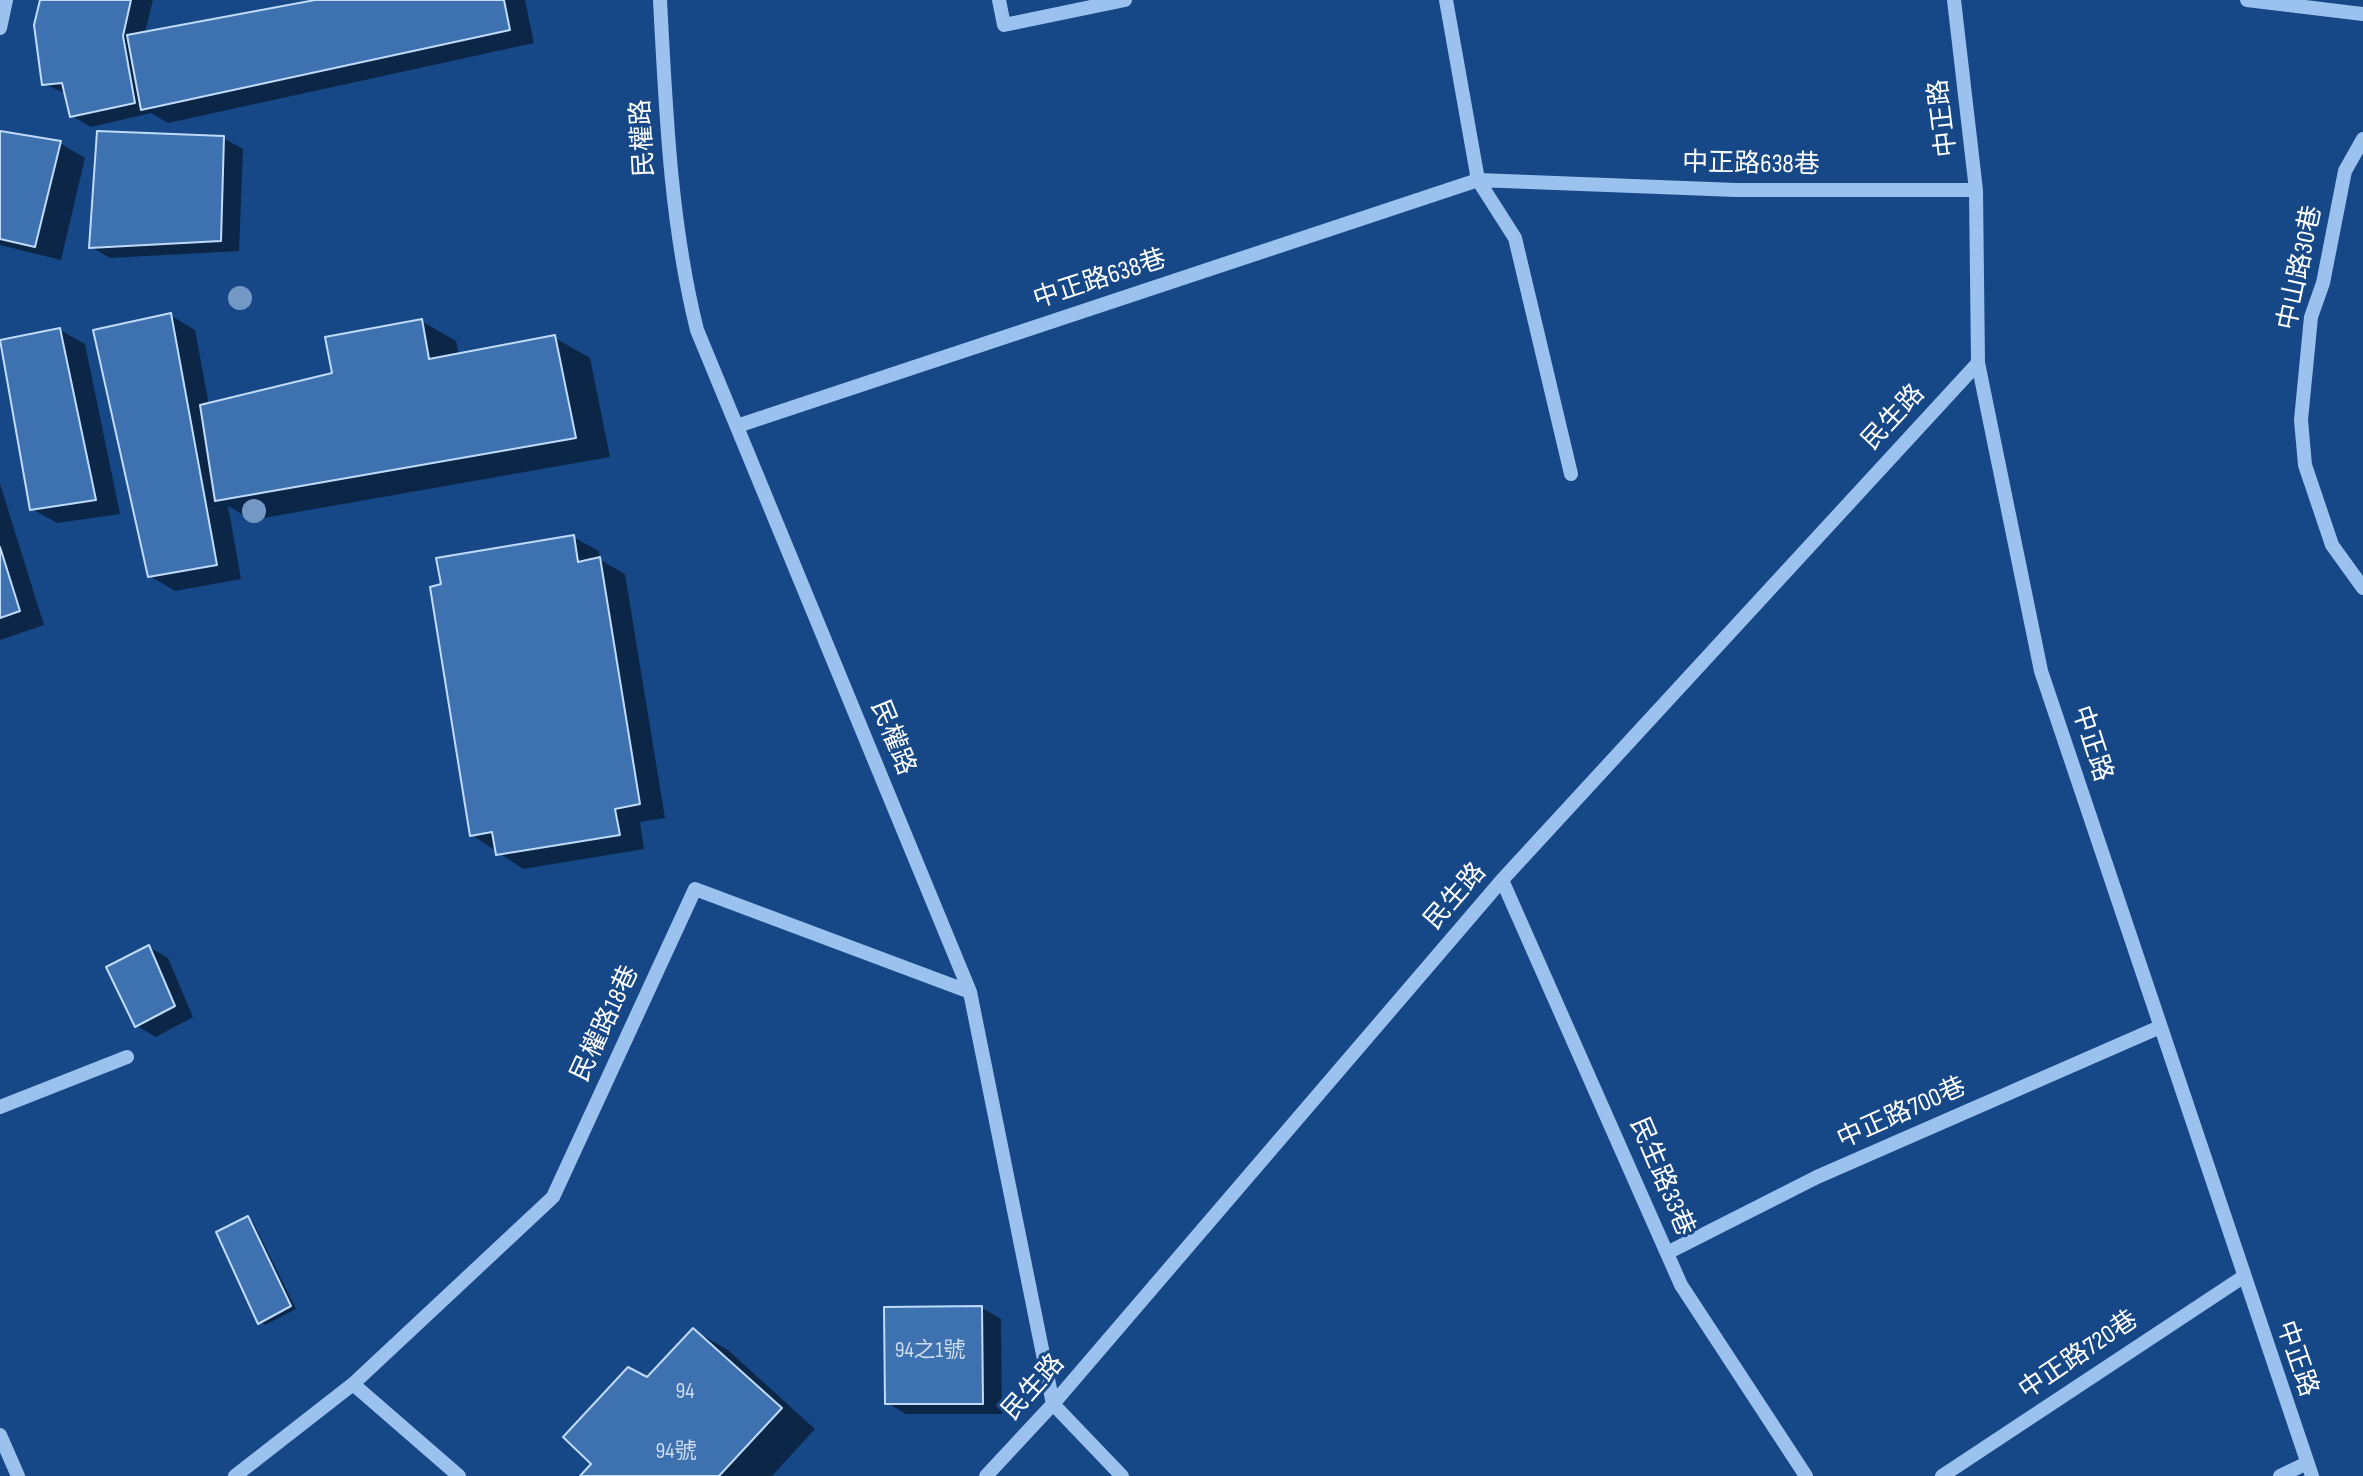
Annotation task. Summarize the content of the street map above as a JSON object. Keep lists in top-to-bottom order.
{
  "streets": {
    "street": [
      "中正路",
      "民權路",
      "中正路638巷",
      "中山路30巷",
      "民生路",
      "民權路18巷",
      "中正路700巷",
      "民生路33巷",
      "中正路720巷"
    ]
  },
  "crossings": [
    ["中正路", "中正路638巷"],
    ["中正路", "民生路"],
    ["中正路", "中正路700巷"],
    ["中正路", "中正路720巷"],
    ["民權路", "中正路638巷"],
    ["民權路", "民生路"],
    ["民權路", "民權路18巷"],
    ["民生路", "民生路33巷"],
    ["中正路700巷", "民生路33巷"]
  ],
  "house_numbers": ["94之1號", "94", "94號"]
}
